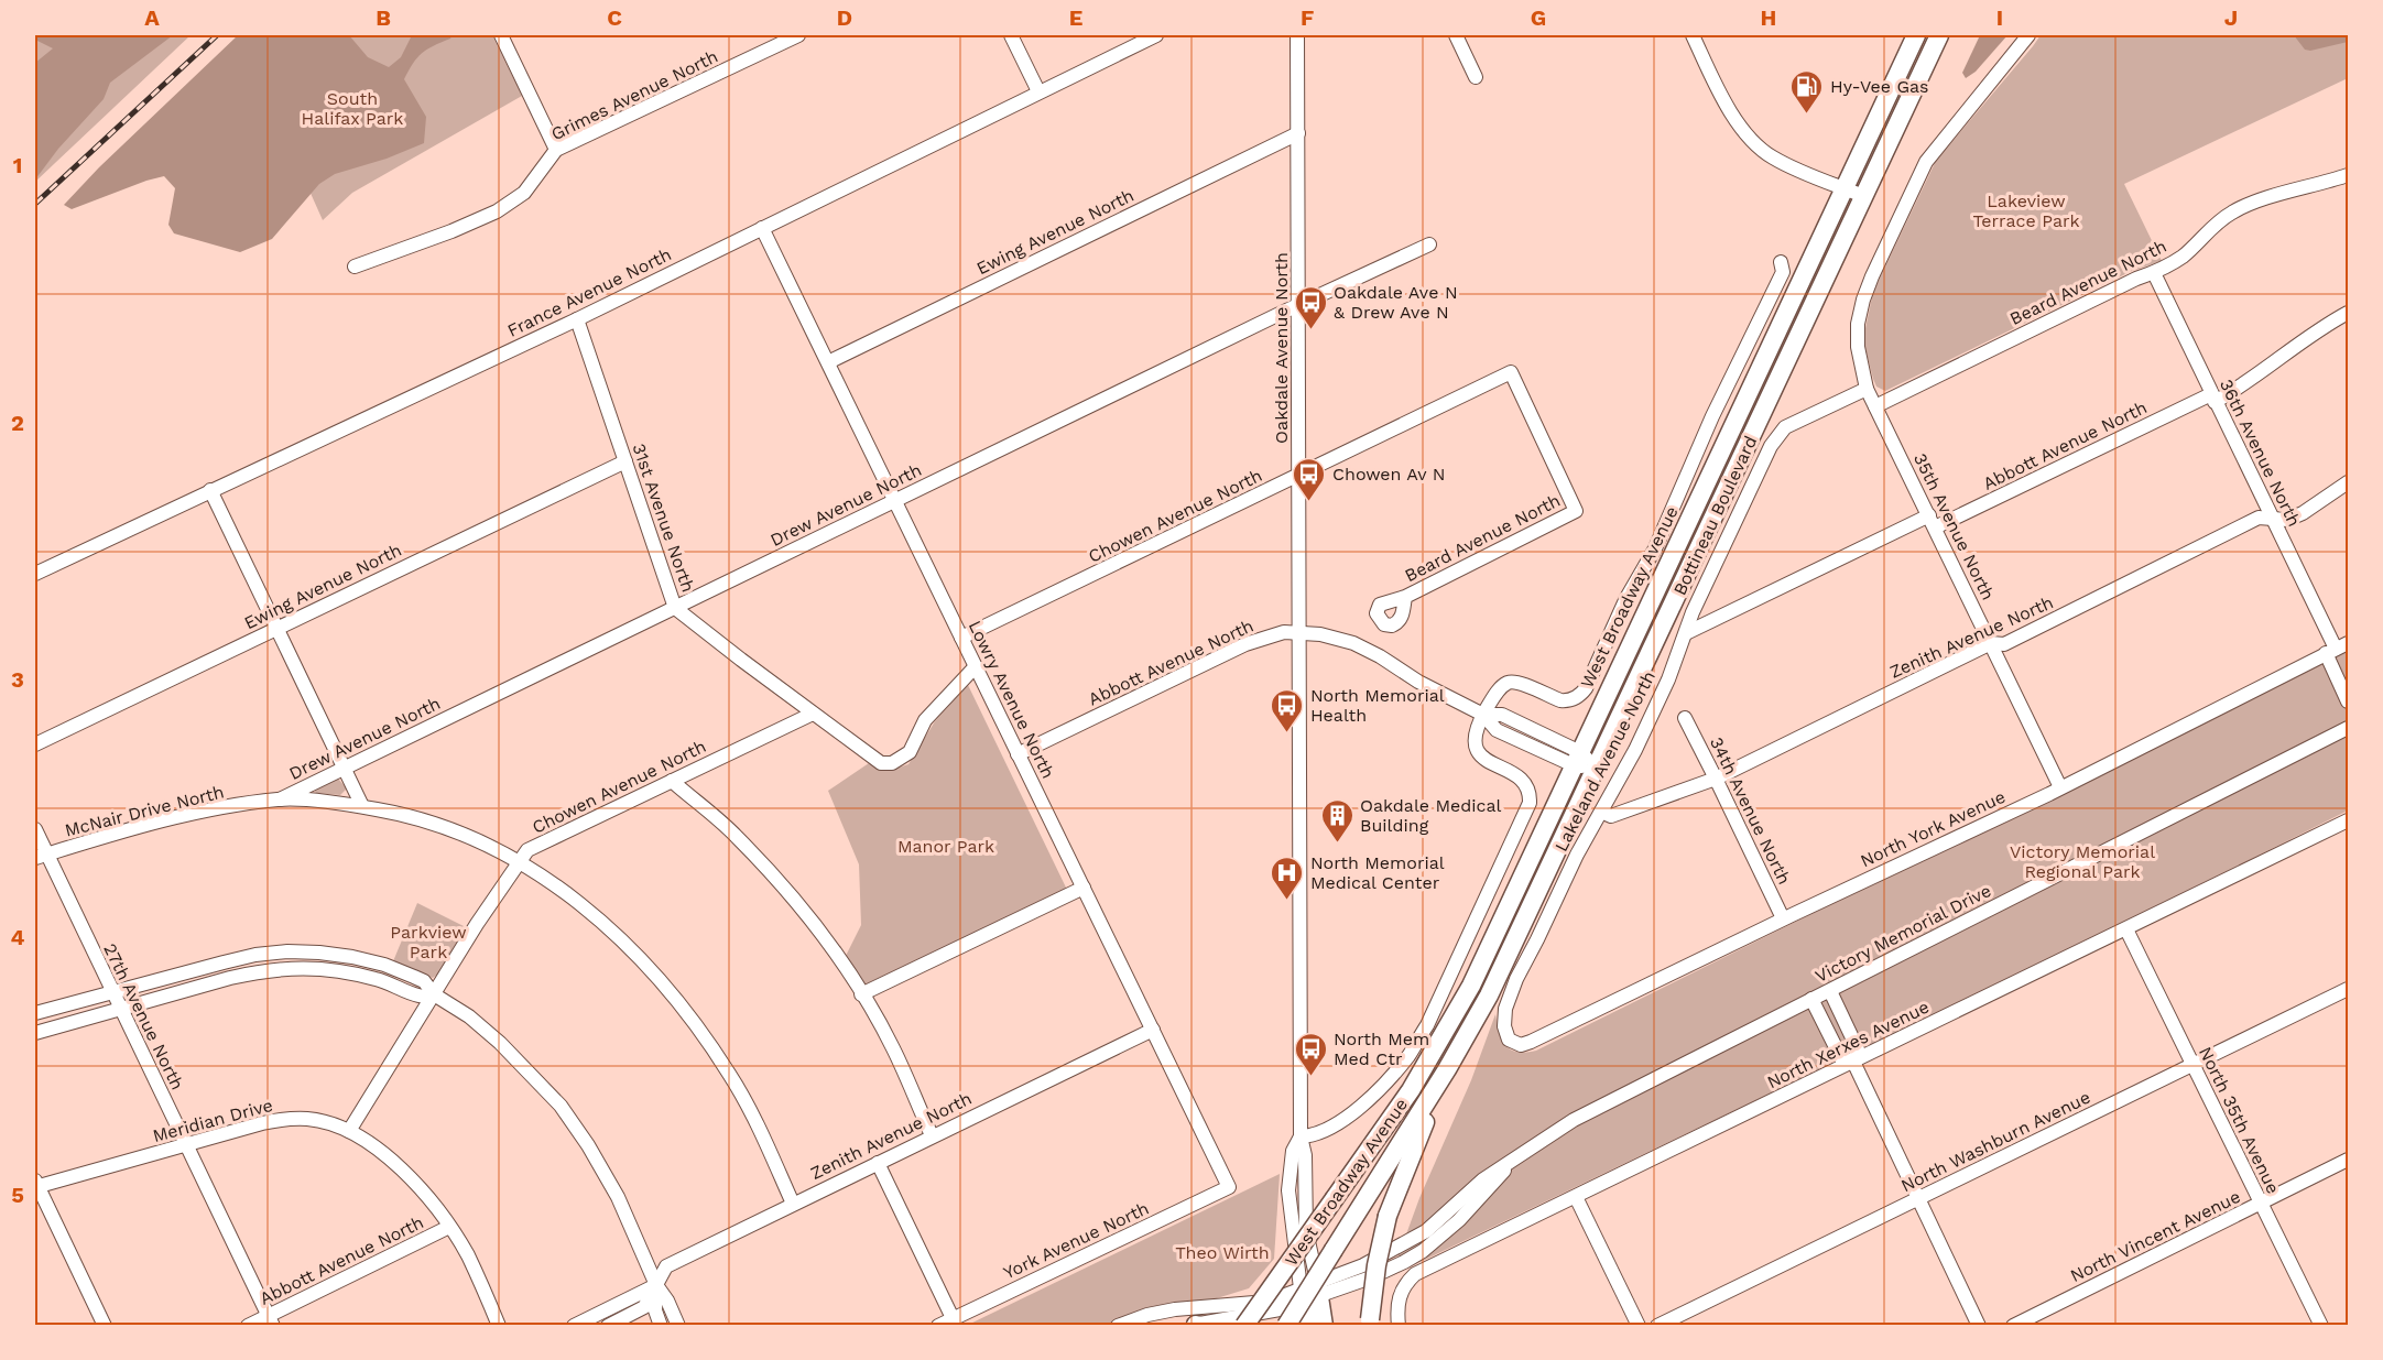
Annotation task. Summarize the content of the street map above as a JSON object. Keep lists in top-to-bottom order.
{
  "streets": {
    "main road": ["Bottineau Boulevard", "West Broadway Avenue"],
    "street": [
      "Grimes Avenue North",
      "Ewing Avenue North",
      "Beard Avenue North",
      "France Avenue North",
      "Oakdale Avenue North",
      "Abbott Avenue North",
      "36th Avenue North",
      "Drew Avenue North",
      "Chowen Avenue North",
      "31st Avenue North",
      "35th Avenue North",
      "Zenith Avenue North",
      "Lowry Avenue North",
      "Lakeland Avenue North",
      "McNair Drive North",
      "34th Avenue North",
      "North York Avenue",
      "Victory Memorial Drive",
      "27th Avenue North",
      "North Xerxes Avenue",
      "Meridian Drive",
      "North 35th Avenue",
      "North Washburn Avenue",
      "North Vincent Avenue",
      "York Avenue North"
    ]
  },
  "crossings": [
    ["Ewing Avenue North", "Oakdale Avenue North"],
    ["Ewing Avenue North", "31st Avenue North"],
    ["Ewing Avenue North", "Lowry Avenue North"],
    ["Beard Avenue North", "36th Avenue North"],
    ["Beard Avenue North", "Chowen Avenue North"],
    ["Beard Avenue North", "35th Avenue North"],
    ["France Avenue North", "31st Avenue North"],
    ["France Avenue North", "Lowry Avenue North"],
    ["Oakdale Avenue North", "Abbott Avenue North"],
    ["Oakdale Avenue North", "Drew Avenue North"],
    ["Oakdale Avenue North", "Chowen Avenue North"],
    ["Oakdale Avenue North", "West Broadway Avenue"],
    ["Oakdale Avenue North", "Victory Memorial Drive"],
    ["Abbott Avenue North", "36th Avenue North"],
    ["Abbott Avenue North", "Bottineau Boulevard"],
    ["Abbott Avenue North", "35th Avenue North"],
    ["Abbott Avenue North", "West Broadway Avenue"],
    ["Abbott Avenue North", "Lowry Avenue North"],
    ["Abbott Avenue North", "Lakeland Avenue North"],
    ["Abbott Avenue North", "27th Avenue North"],
    ["Abbott Avenue North", "Meridian Drive"],
    ["36th Avenue North", "Zenith Avenue North"],
    ["36th Avenue North", "North York Avenue"],
    ["Drew Avenue North", "31st Avenue North"],
    ["Drew Avenue North", "Lowry Avenue North"],
    ["Drew Avenue North", "McNair Drive North"],
    ["Chowen Avenue North", "31st Avenue North"],
    ["Chowen Avenue North", "Lowry Avenue North"],
    ["Chowen Avenue North", "McNair Drive North"],
    ["Chowen Avenue North", "Meridian Drive"],
    ["Bottineau Boulevard", "West Broadway Avenue"],
    ["31st Avenue North", "Lowry Avenue North"],
    ["35th Avenue North", "Zenith Avenue North"],
    ["35th Avenue North", "Lakeland Avenue North"],
    ["35th Avenue North", "North York Avenue"],
    ["Zenith Avenue North", "Lowry Avenue North"],
    ["Zenith Avenue North", "Lakeland Avenue North"],
    ["Zenith Avenue North", "McNair Drive North"],
    ["Zenith Avenue North", "34th Avenue North"],
    ["Lowry Avenue North", "York Avenue North"],
    ["Lakeland Avenue North", "North York Avenue"],
    ["McNair Drive North", "27th Avenue North"],
    ["34th Avenue North", "North York Avenue"],
    ["27th Avenue North", "Meridian Drive"],
    ["North Xerxes Avenue", "North 35th Avenue"],
    ["North 35th Avenue", "North Washburn Avenue"],
    ["North 35th Avenue", "North Vincent Avenue"]
  ],
  "parks": [
    "South Halifax Park",
    "Lakeview Terrace Park",
    "Manor Park",
    "Victory Memorial Regional Park",
    "Parkview Park",
    "Theo Wirth"
  ],
  "places": {
    "fuel station": ["Hy-Vee Gas"],
    "bus stop": [
      "Oakdale Ave N & Drew Ave N",
      "Chowen Av N",
      "North Memorial Health",
      "North Mem Med Ctr"
    ],
    "building": ["Oakdale Medical Building"],
    "hospital": ["North Memorial Medical Center"]
  },
  "grid": {
    "columns": [
      "A",
      "B",
      "C",
      "D",
      "E",
      "F",
      "G",
      "H",
      "I",
      "J"
    ],
    "rows": [
      "1",
      "2",
      "3",
      "4",
      "5"
    ]
  }
}
